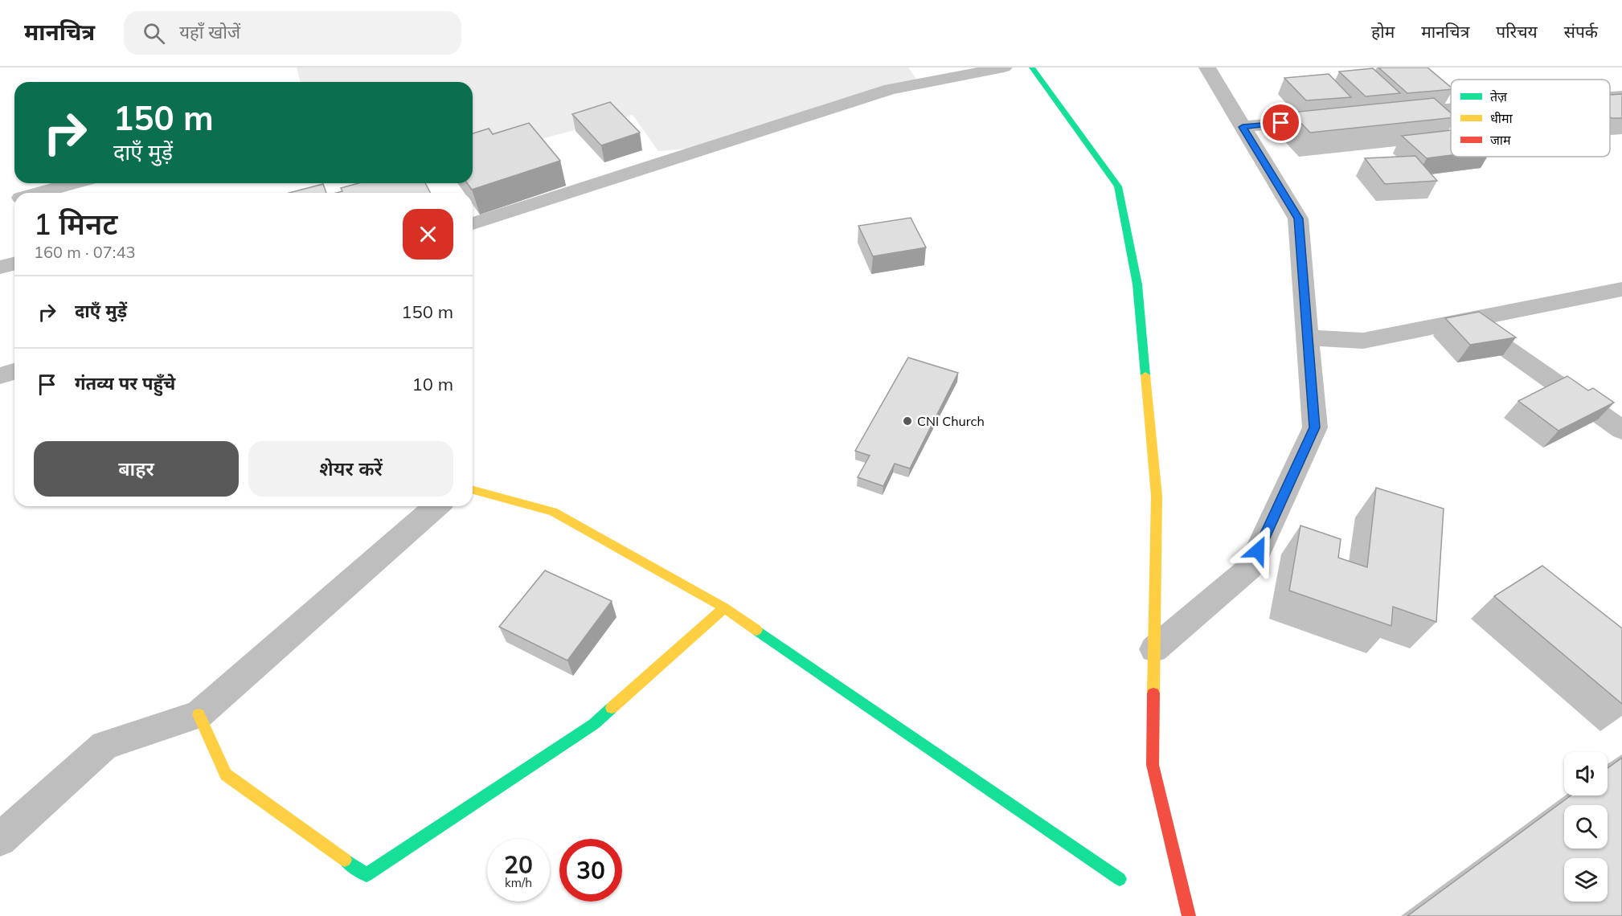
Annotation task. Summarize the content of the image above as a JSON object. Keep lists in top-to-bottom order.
{
  "places": ["CNI Church"],
  "legend": ["तेज़", "धीमा", "जाम"],
  "page": {
    "header": "मानचित्र",
    "search": "यहाँ खोजें",
    "nav": [
      "होम",
      "मानचित्र",
      "परिचय",
      "संपर्क"
    ],
    "turn": ["150 m", "दाएँ मुड़ें"],
    "heading": ["1 मिनट", "160 m · 07:43"],
    "list": [
      {
        "name": "दाएँ मुड़ें",
        "value": "150 m"
      },
      {
        "name": "गंतव्य पर पहुँचे",
        "value": "10 m"
      }
    ],
    "buttons": ["बाहर", "शेयर करें"],
    "speed": "20 km/h",
    "limit": "30"
  }
}
